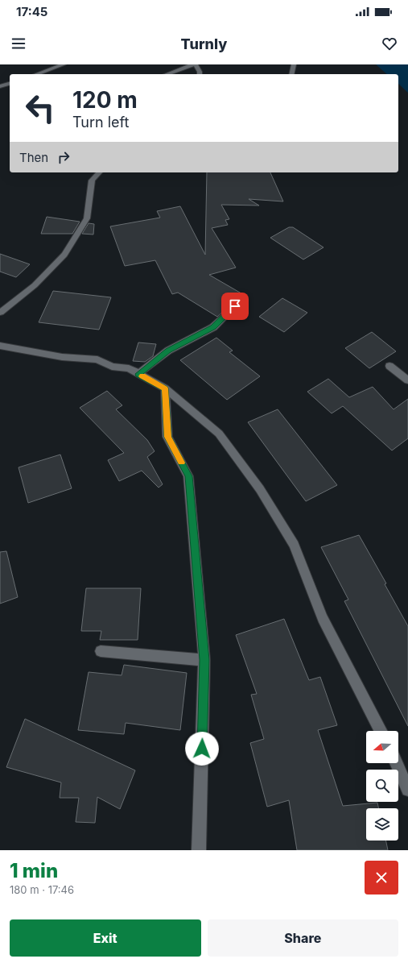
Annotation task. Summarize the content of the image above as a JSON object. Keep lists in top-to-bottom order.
{
  "north": "left",
  "page": {
    "status": "17:45",
    "header": "Turnly",
    "turn": ["120 m", "Turn left"],
    "then": "Then",
    "heading": ["1 min", "180 m · 17:46"],
    "buttons": ["Exit", "Share"]
  }
}
